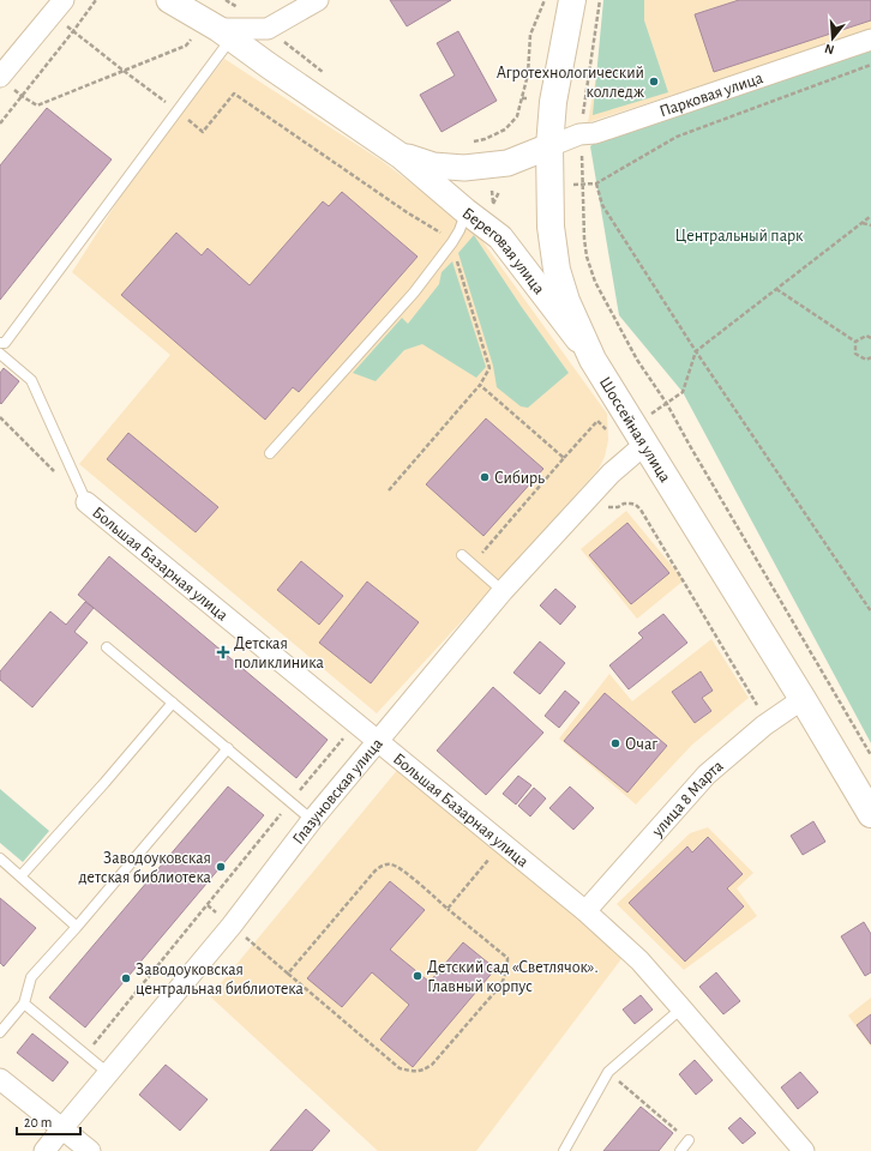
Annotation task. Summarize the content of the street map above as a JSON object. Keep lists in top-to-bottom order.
{
  "streets": {
    "main road": ["Шоссейная улица"],
    "street": [
      "Парковая улица",
      "Береговая улица",
      "Большая Базарная улица",
      "Глазуновская улица",
      "улица 8 Марта"
    ]
  },
  "crossings": [
    ["Парковая улица", "Береговая улица"],
    ["Парковая улица", "Шоссейная улица"],
    ["Береговая улица", "Шоссейная улица"],
    ["Шоссейная улица", "Глазуновская улица"],
    ["Шоссейная улица", "улица 8 Марта"],
    ["Большая Базарная улица", "Глазуновская улица"],
    ["Большая Базарная улица", "улица 8 Марта"]
  ],
  "parks": ["Центральный парк"],
  "places": {
    "other": [
      "Агротехнологический колледж",
      "Сибирь",
      "Очаг",
      "Заводоуковская детская библиотека",
      "Детский сад «Светлячок». Главный корпус",
      "Заводоуковская центральная библиотека"
    ],
    "health": ["Детская поликлиника"]
  },
  "scale_bar": "20 m",
  "north": "bottom"
}
